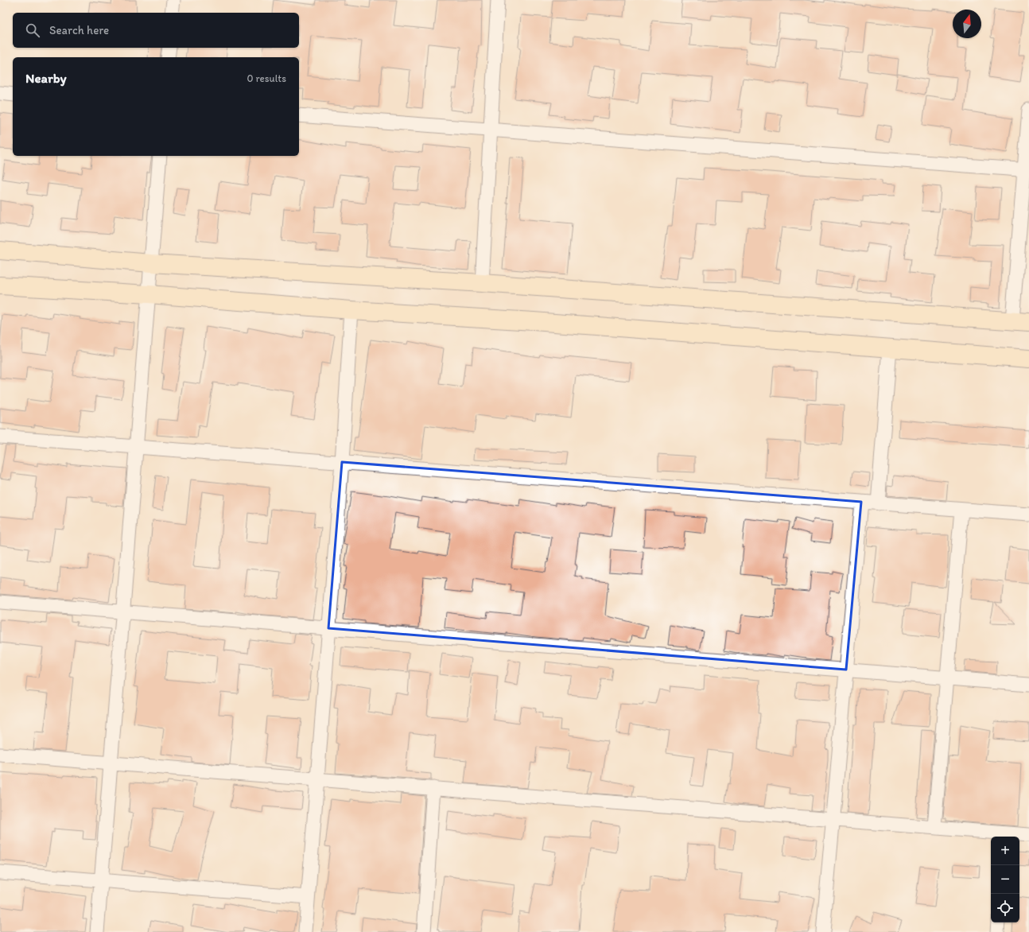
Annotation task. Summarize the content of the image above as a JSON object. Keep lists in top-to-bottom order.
{
  "north": "top",
  "page": {
    "search": "Search here",
    "heading": ["Nearby", "0 results"],
    "map_buttons": ["+", "−"]
  }
}
